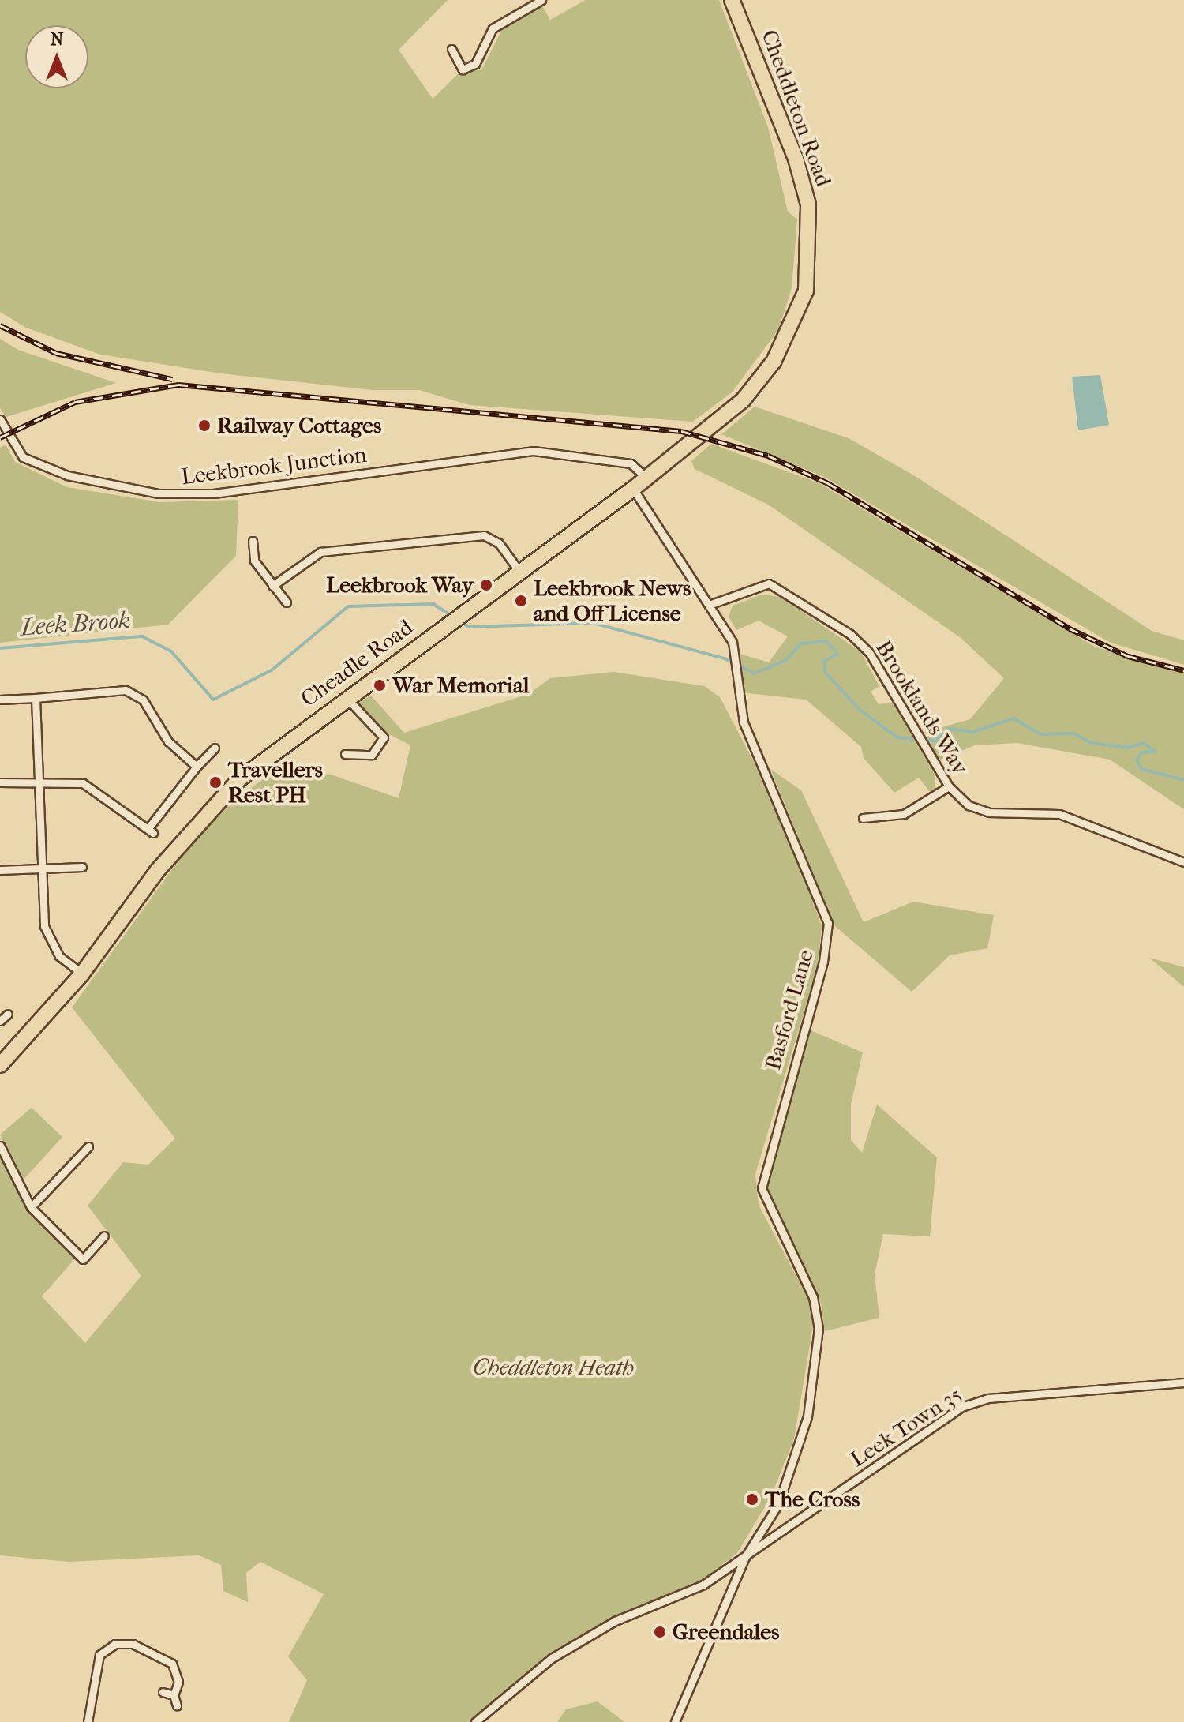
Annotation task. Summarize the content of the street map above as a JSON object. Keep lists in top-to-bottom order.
{
  "streets": {
    "highway": ["Cheddleton Road", "Cheadle Road"],
    "street": [
      "Leekbrook Junction",
      "Brooklands Way",
      "Basford Lane",
      "Leek Town 35"
    ]
  },
  "crossings": [
    ["Cheddleton Road", "Cheadle Road"],
    ["Leekbrook Junction", "Cheadle Road"],
    ["Cheadle Road", "Basford Lane"],
    ["Brooklands Way", "Basford Lane"],
    ["Basford Lane", "Leek Town 35"]
  ],
  "water": ["Leek Brook"],
  "parks": ["Cheddleton Heath"],
  "places": [
    "Railway Cottages",
    "Leekbrook Way",
    "Leekbrook News and Off License",
    "War Memorial",
    "Travellers Rest PH",
    "The Cross",
    "Greendales"
  ],
  "north": "top"
}
